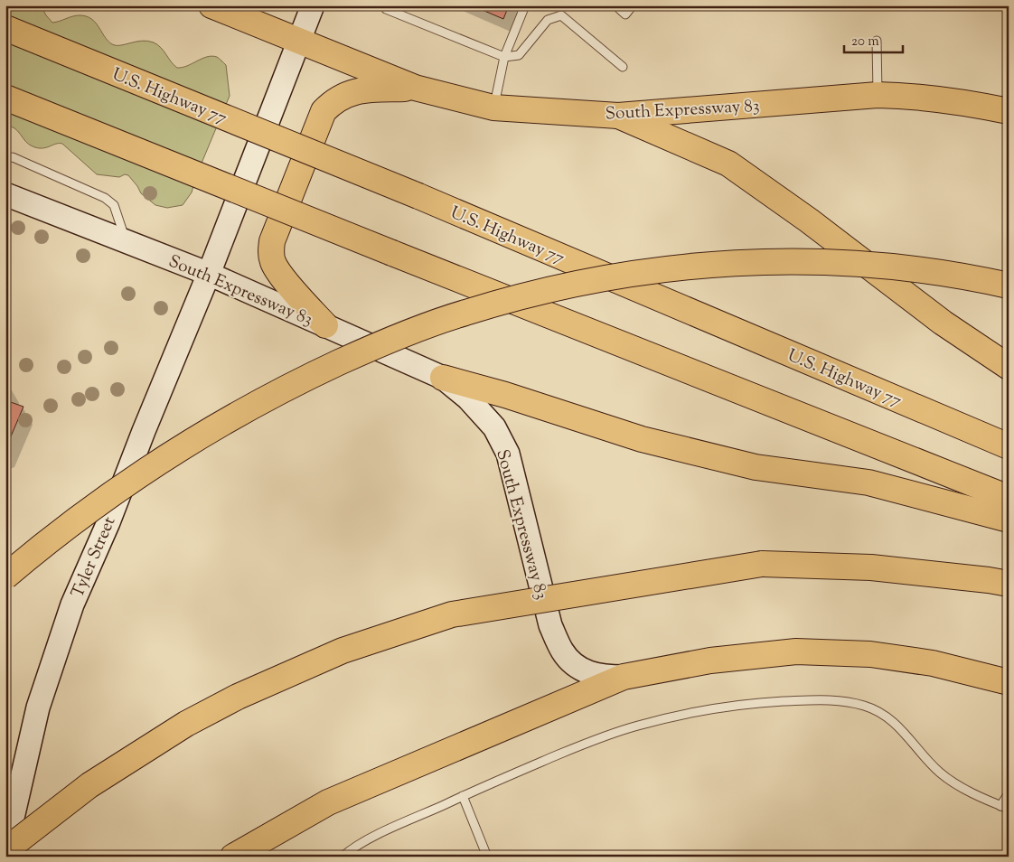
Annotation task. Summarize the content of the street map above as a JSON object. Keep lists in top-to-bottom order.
{
  "streets": {
    "main road": ["U.S. Highway 77", "South Expressway 83", "Tyler Street"]
  },
  "crossings": [
    ["South Expressway 83", "Tyler Street"]
  ],
  "scale_bar": "20 m"
}
